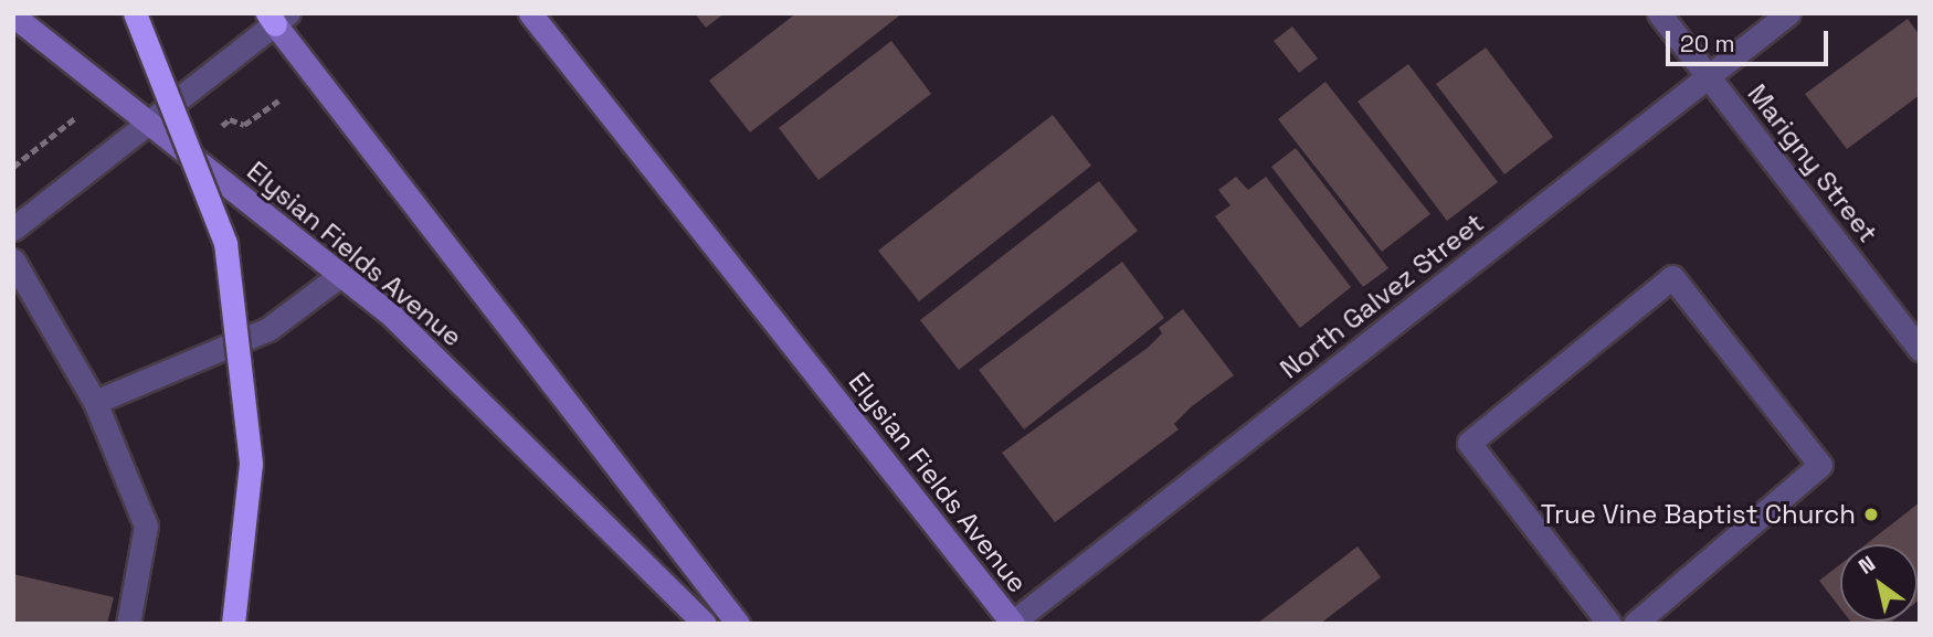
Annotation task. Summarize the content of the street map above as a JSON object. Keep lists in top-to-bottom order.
{
  "streets": {
    "main road": ["Elysian Fields Avenue"],
    "street": ["Marigny Street", "North Galvez Street"]
  },
  "crossings": [
    ["Marigny Street", "North Galvez Street"],
    ["Elysian Fields Avenue", "North Galvez Street"]
  ],
  "places": ["True Vine Baptist Church"],
  "scale_bar": "20 m",
  "north": "top left"
}
